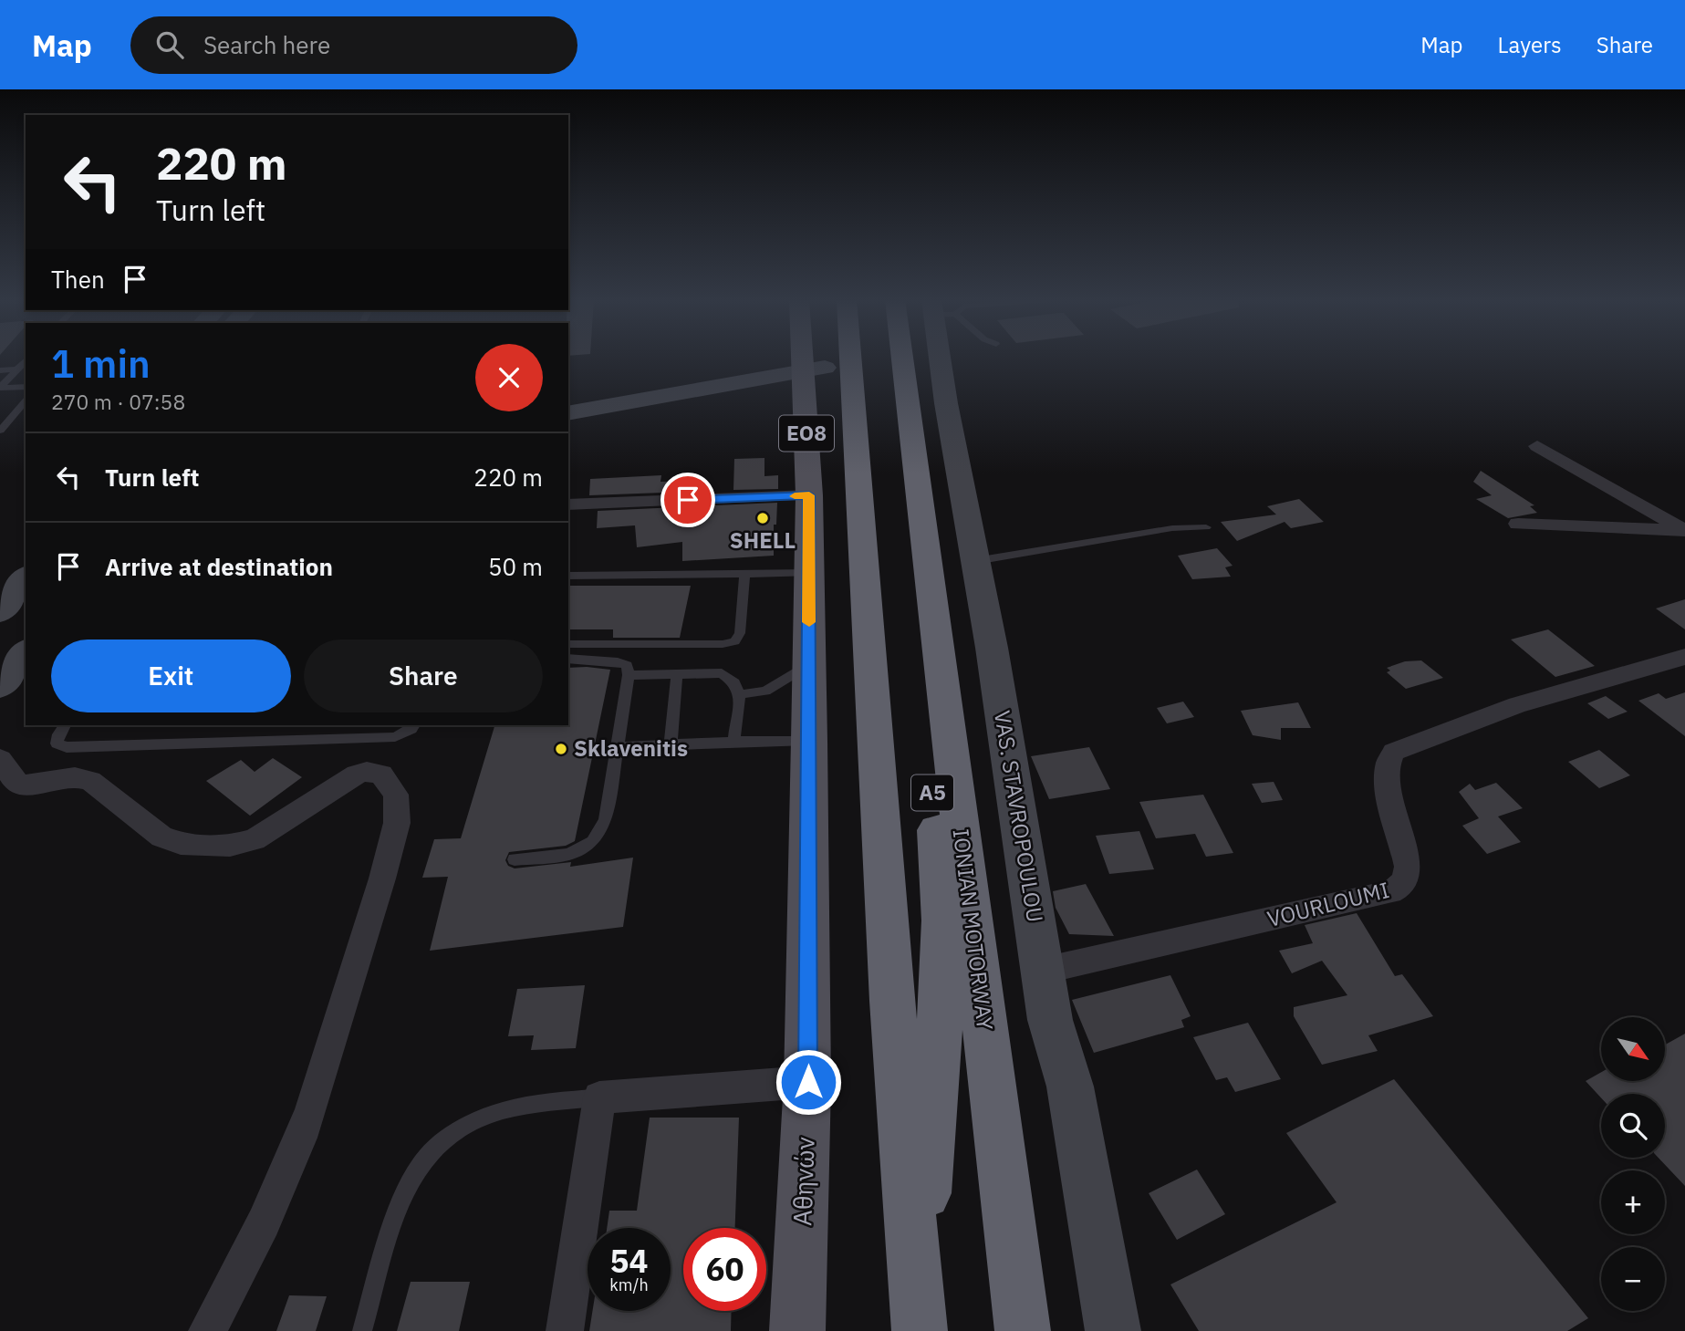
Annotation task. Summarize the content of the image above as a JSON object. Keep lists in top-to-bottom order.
{
  "streets": {
    "highway": ["Α5", "IONIAN MOTORWAY"],
    "main road": ["ΕΟ8", "Αθηνών"],
    "street": ["VAS. STAVROPOULOU", "VOURLOUMI"]
  },
  "crossings": [
    ["ΕΟ8", "Αθηνών"],
    ["VAS. STAVROPOULOU", "VOURLOUMI"]
  ],
  "places": ["SHELL", "Sklavenitis"],
  "north": "bottom right",
  "page": {
    "header": "Map",
    "search": "Search here",
    "nav": ["Map", "Layers", "Share"],
    "turn": ["220 m", "Turn left"],
    "then": "Then",
    "heading": ["1 min", "270 m · 07:58"],
    "list": [
      {
        "name": "Turn left",
        "value": "220 m"
      },
      {
        "name": "Arrive at destination",
        "value": "50 m"
      }
    ],
    "buttons": ["Exit", "Share"],
    "map_buttons": ["+", "−"],
    "speed": "54 km/h",
    "limit": "60"
  }
}
